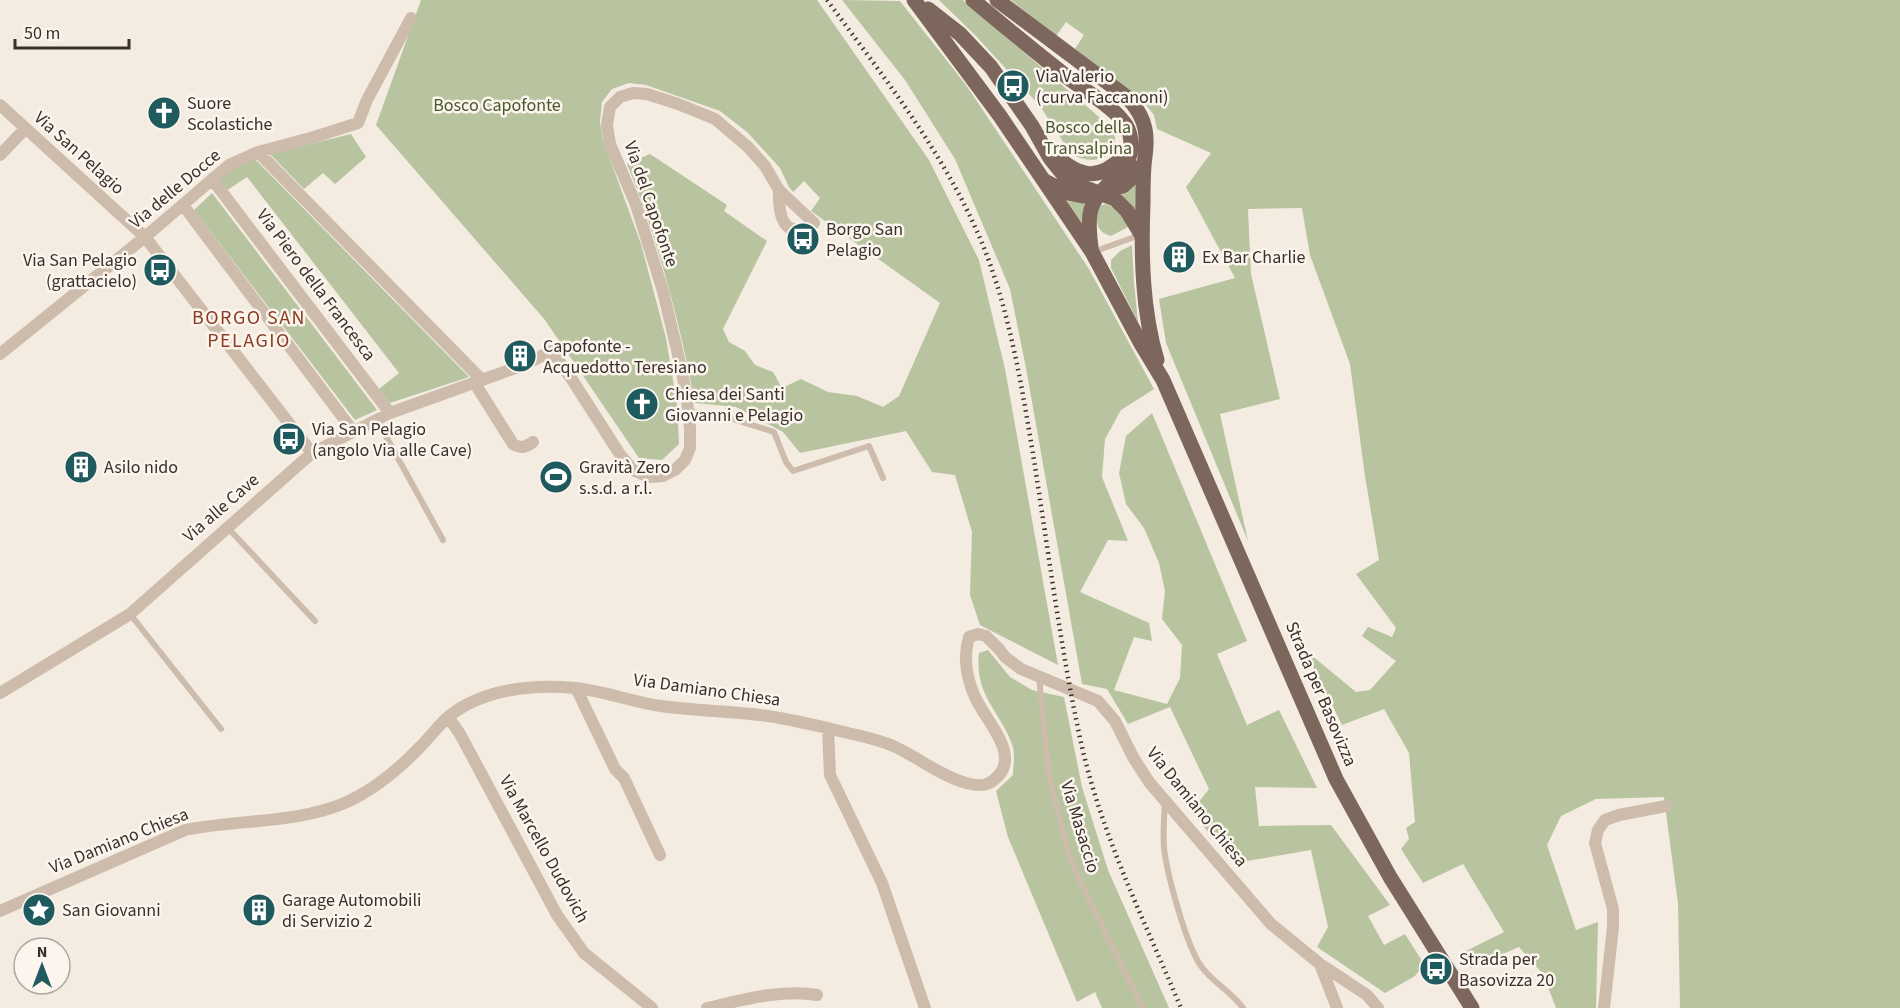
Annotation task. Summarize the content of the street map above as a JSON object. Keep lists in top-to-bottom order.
{
  "streets": {
    "main road": ["Strada per Basovizza"],
    "street": [
      "Via San Pelagio",
      "Via delle Docce",
      "Via del Capofonte",
      "Via Piero della Francesca",
      "Via alle Cave",
      "Via Damiano Chiesa",
      "Via Marcello Dudovich"
    ],
    "lane": ["Via Masaccio"]
  },
  "crossings": [
    ["Via San Pelagio", "Via delle Docce"],
    ["Via San Pelagio", "Via alle Cave"],
    ["Via delle Docce", "Via Piero della Francesca"],
    ["Via del Capofonte", "Via alle Cave"],
    ["Via Piero della Francesca", "Via alle Cave"],
    ["Via Damiano Chiesa", "Via Masaccio"],
    ["Via Damiano Chiesa", "Via Marcello Dudovich"]
  ],
  "districts": ["BORGO SAN PELAGIO"],
  "parks": ["Bosco Capofonte", "Bosco della Transalpina"],
  "places": {
    "bus stop": [
      "Via Valerio (curva Faccanoni)",
      "Borgo San Pelagio",
      "Via San Pelagio (grattacielo)",
      "Via San Pelagio (angolo Via alle Cave)",
      "Strada per Basovizza 20"
    ],
    "church": ["Suore Scolastiche", "Chiesa dei Santi Giovanni e Pelagio"],
    "building": [
      "Ex Bar Charlie",
      "Capofonte - Acquedotto Teresiano",
      "Asilo nido",
      "Garage Automobili di Servizio 2"
    ],
    "sports": ["Gravità Zero s.s.d. a r.l."],
    "place": ["San Giovanni"]
  },
  "scale_bar": "50 m",
  "north": "top"
}
